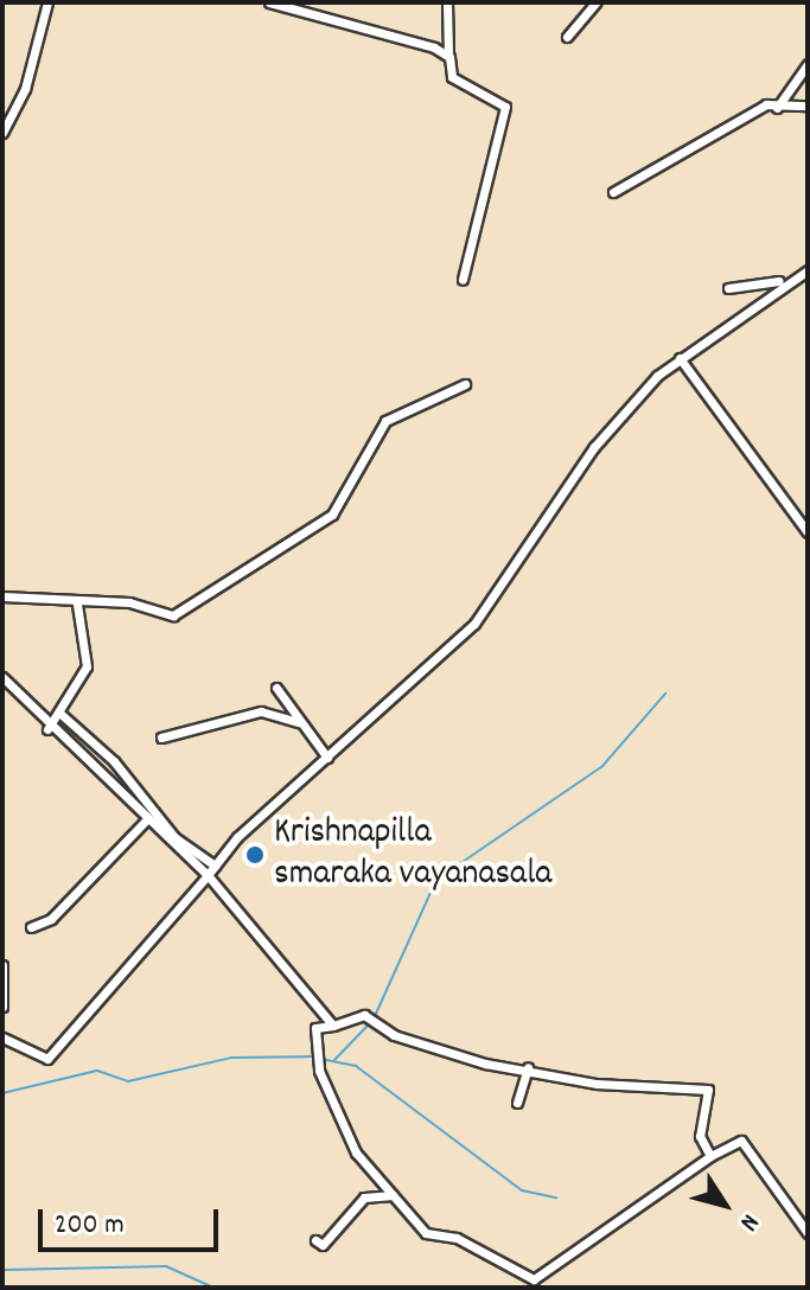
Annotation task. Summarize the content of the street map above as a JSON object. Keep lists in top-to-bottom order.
{
  "places": ["Krishnapilla smaraka vayanasala"],
  "scale_bar": "200 m",
  "north": "bottom right"
}
